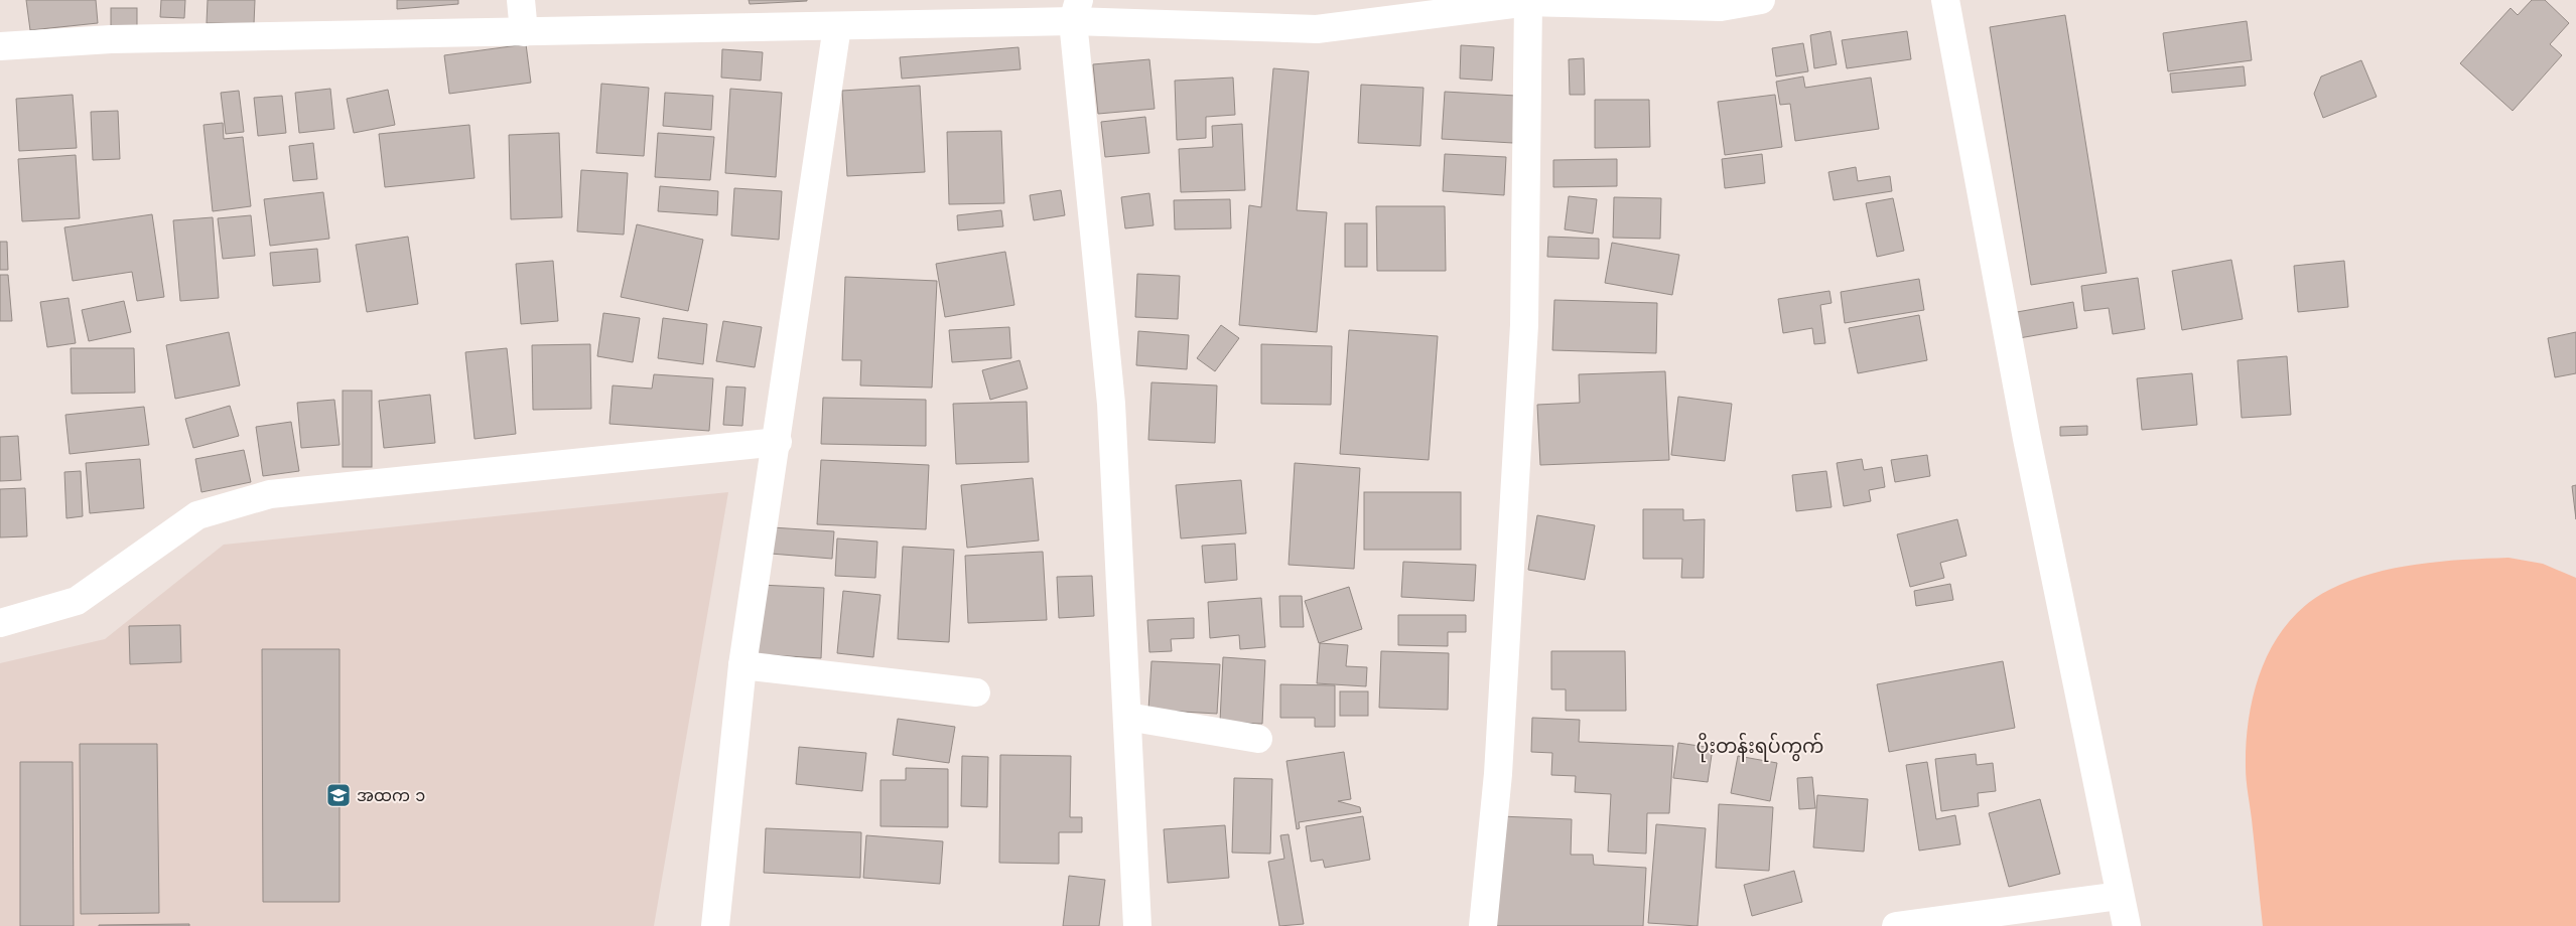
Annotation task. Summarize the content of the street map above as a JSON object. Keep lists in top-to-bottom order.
{
  "districts": ["ပိုးတန်းရပ်ကွက်"],
  "places": {
    "school or university": ["အထက ၁"]
  }
}
